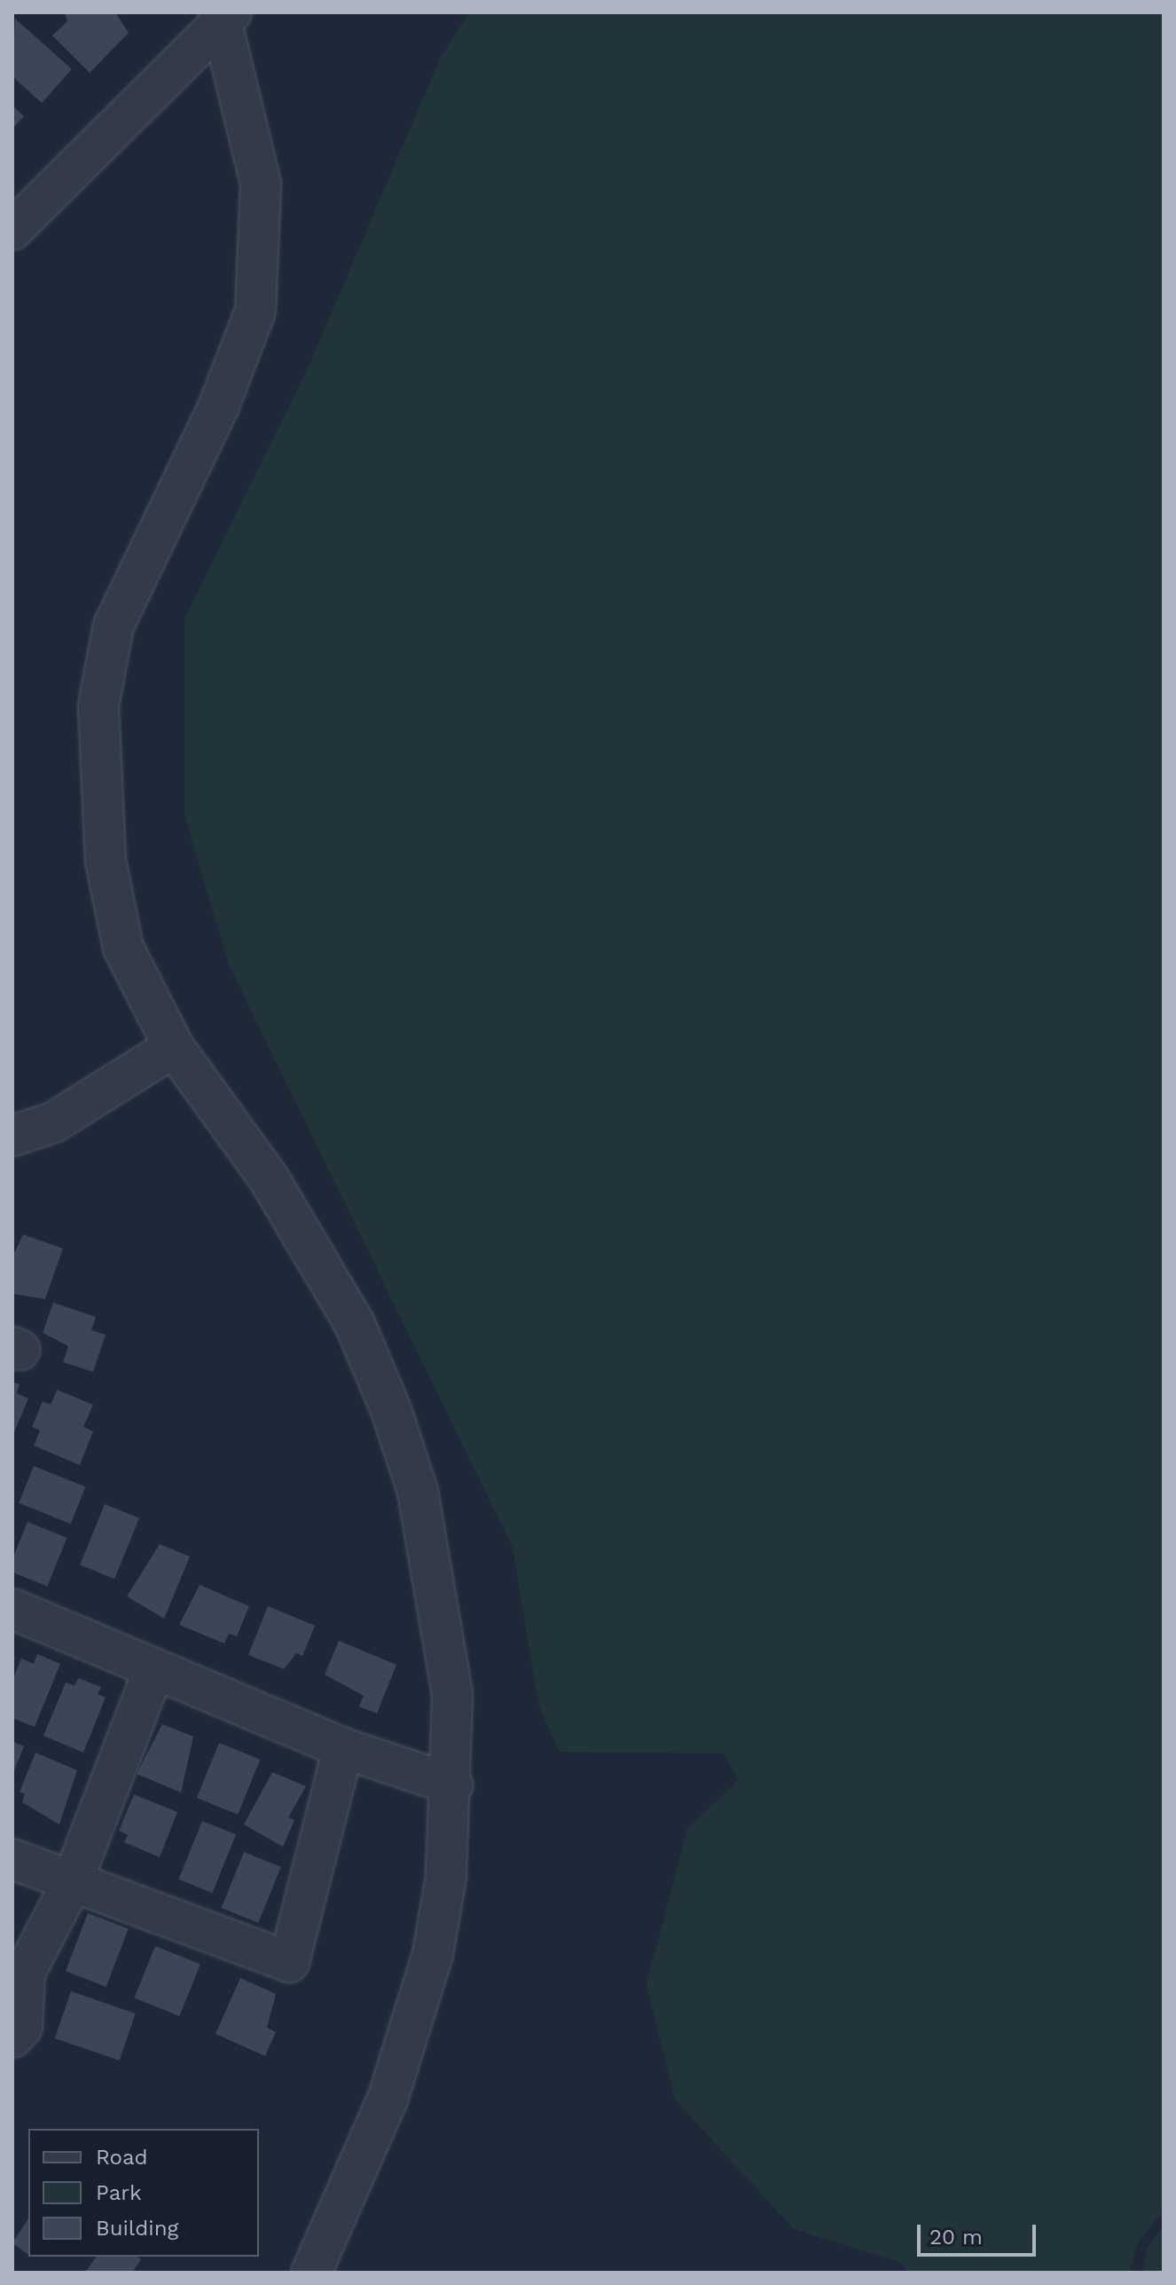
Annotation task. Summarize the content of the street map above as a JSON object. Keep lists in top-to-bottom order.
{
  "legend": ["Road", "Park", "Building"],
  "scale_bar": "20 m"
}
